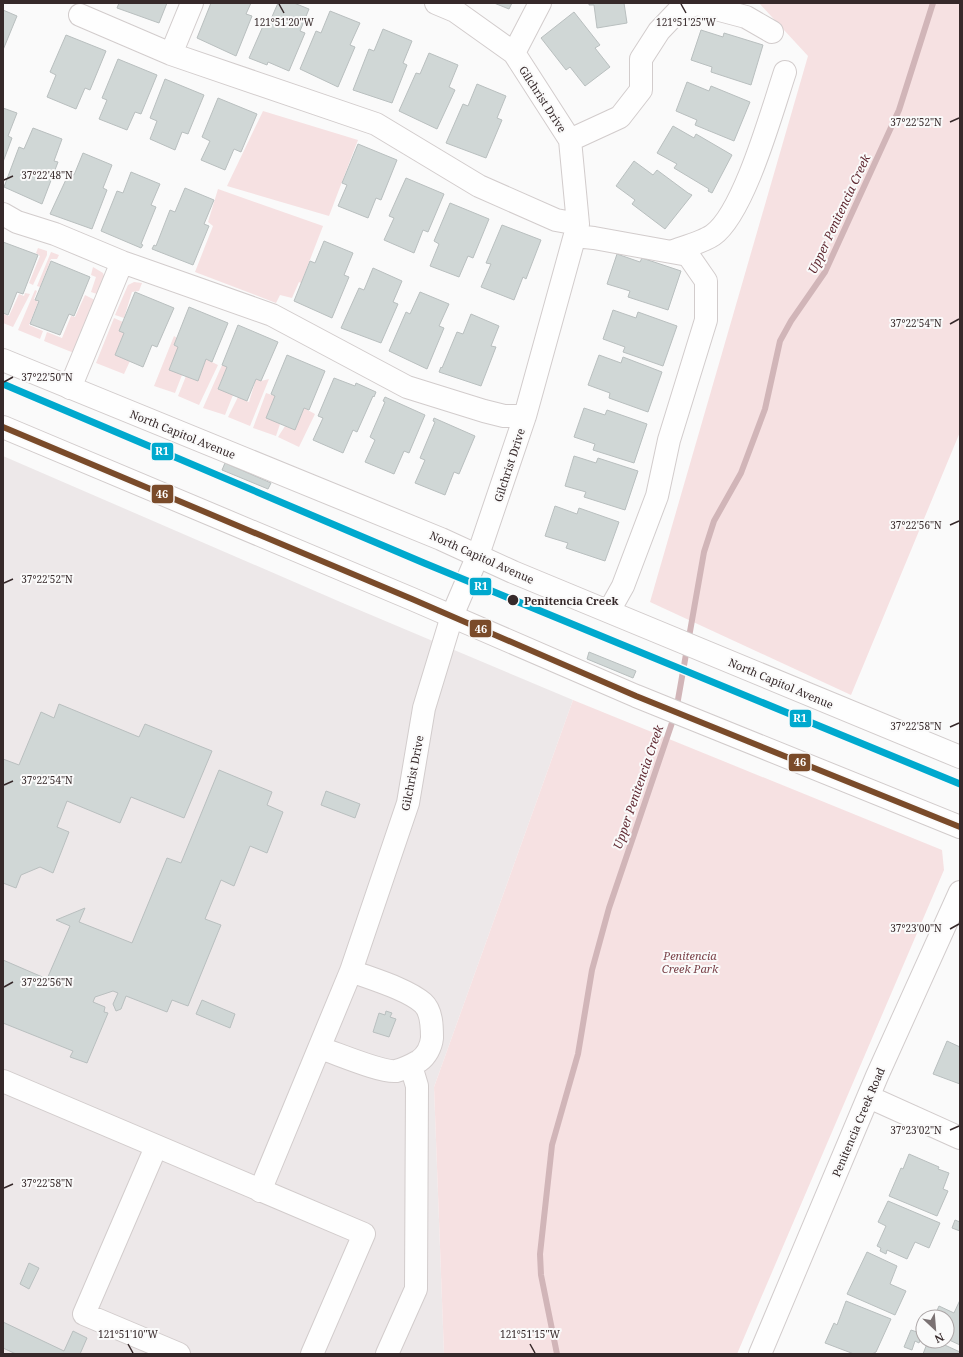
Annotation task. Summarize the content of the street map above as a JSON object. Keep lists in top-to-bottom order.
{
  "streets": {
    "main road": ["Gilchrist Drive", "North Capitol Avenue", "Penitencia Creek Road"]
  },
  "crossings": [
    ["Gilchrist Drive", "North Capitol Avenue"]
  ],
  "water": ["Upper Penitencia Creek"],
  "parks": ["Penitencia Creek Park"],
  "places": ["Penitencia Creek"],
  "lines": ["transit line R1", "transit line 46"],
  "north": "bottom right",
  "coordinates": [
    "121°51'20\"W",
    "121°51'25\"W",
    "37°22'52\"N",
    "37°22'48\"N",
    "37°22'54\"N",
    "37°22'50\"N",
    "37°22'56\"N",
    "37°22'58\"N",
    "37°23'00\"N",
    "37°23'02\"N",
    "121°51'10\"W",
    "121°51'15\"W"
  ]
}
